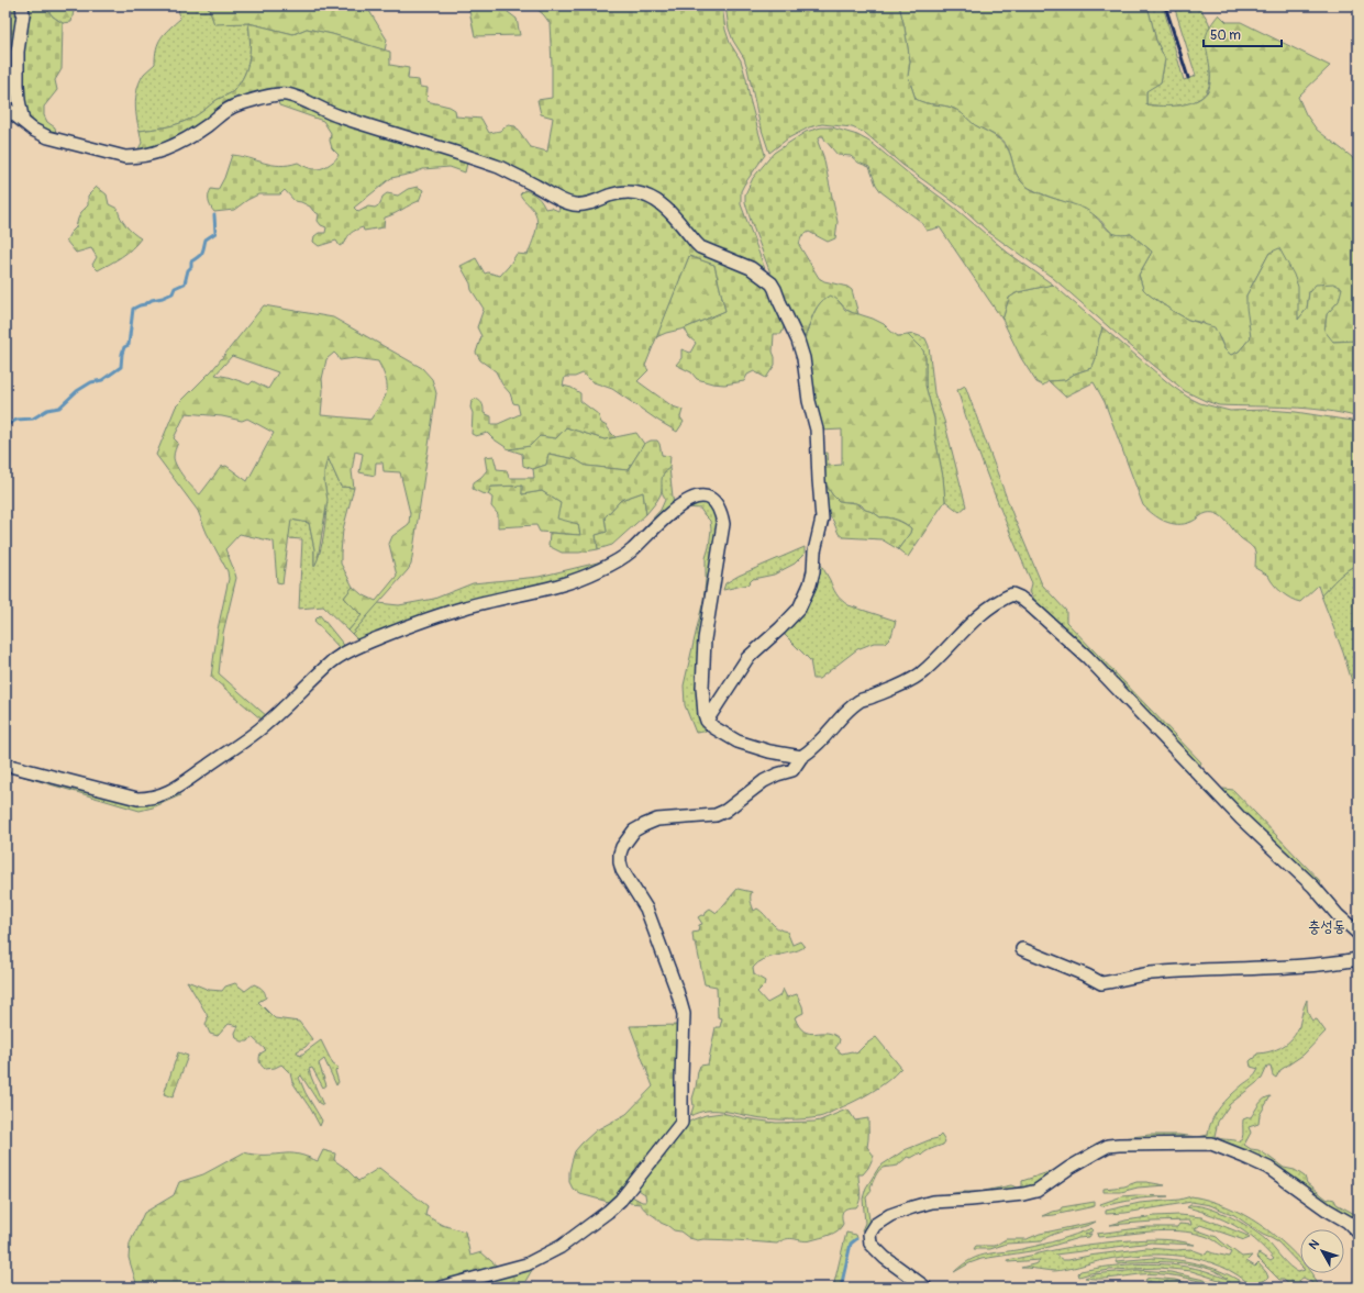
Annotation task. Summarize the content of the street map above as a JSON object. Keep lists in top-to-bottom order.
{
  "districts": ["충성동"],
  "scale_bar": "50 m",
  "north": "top left"
}
